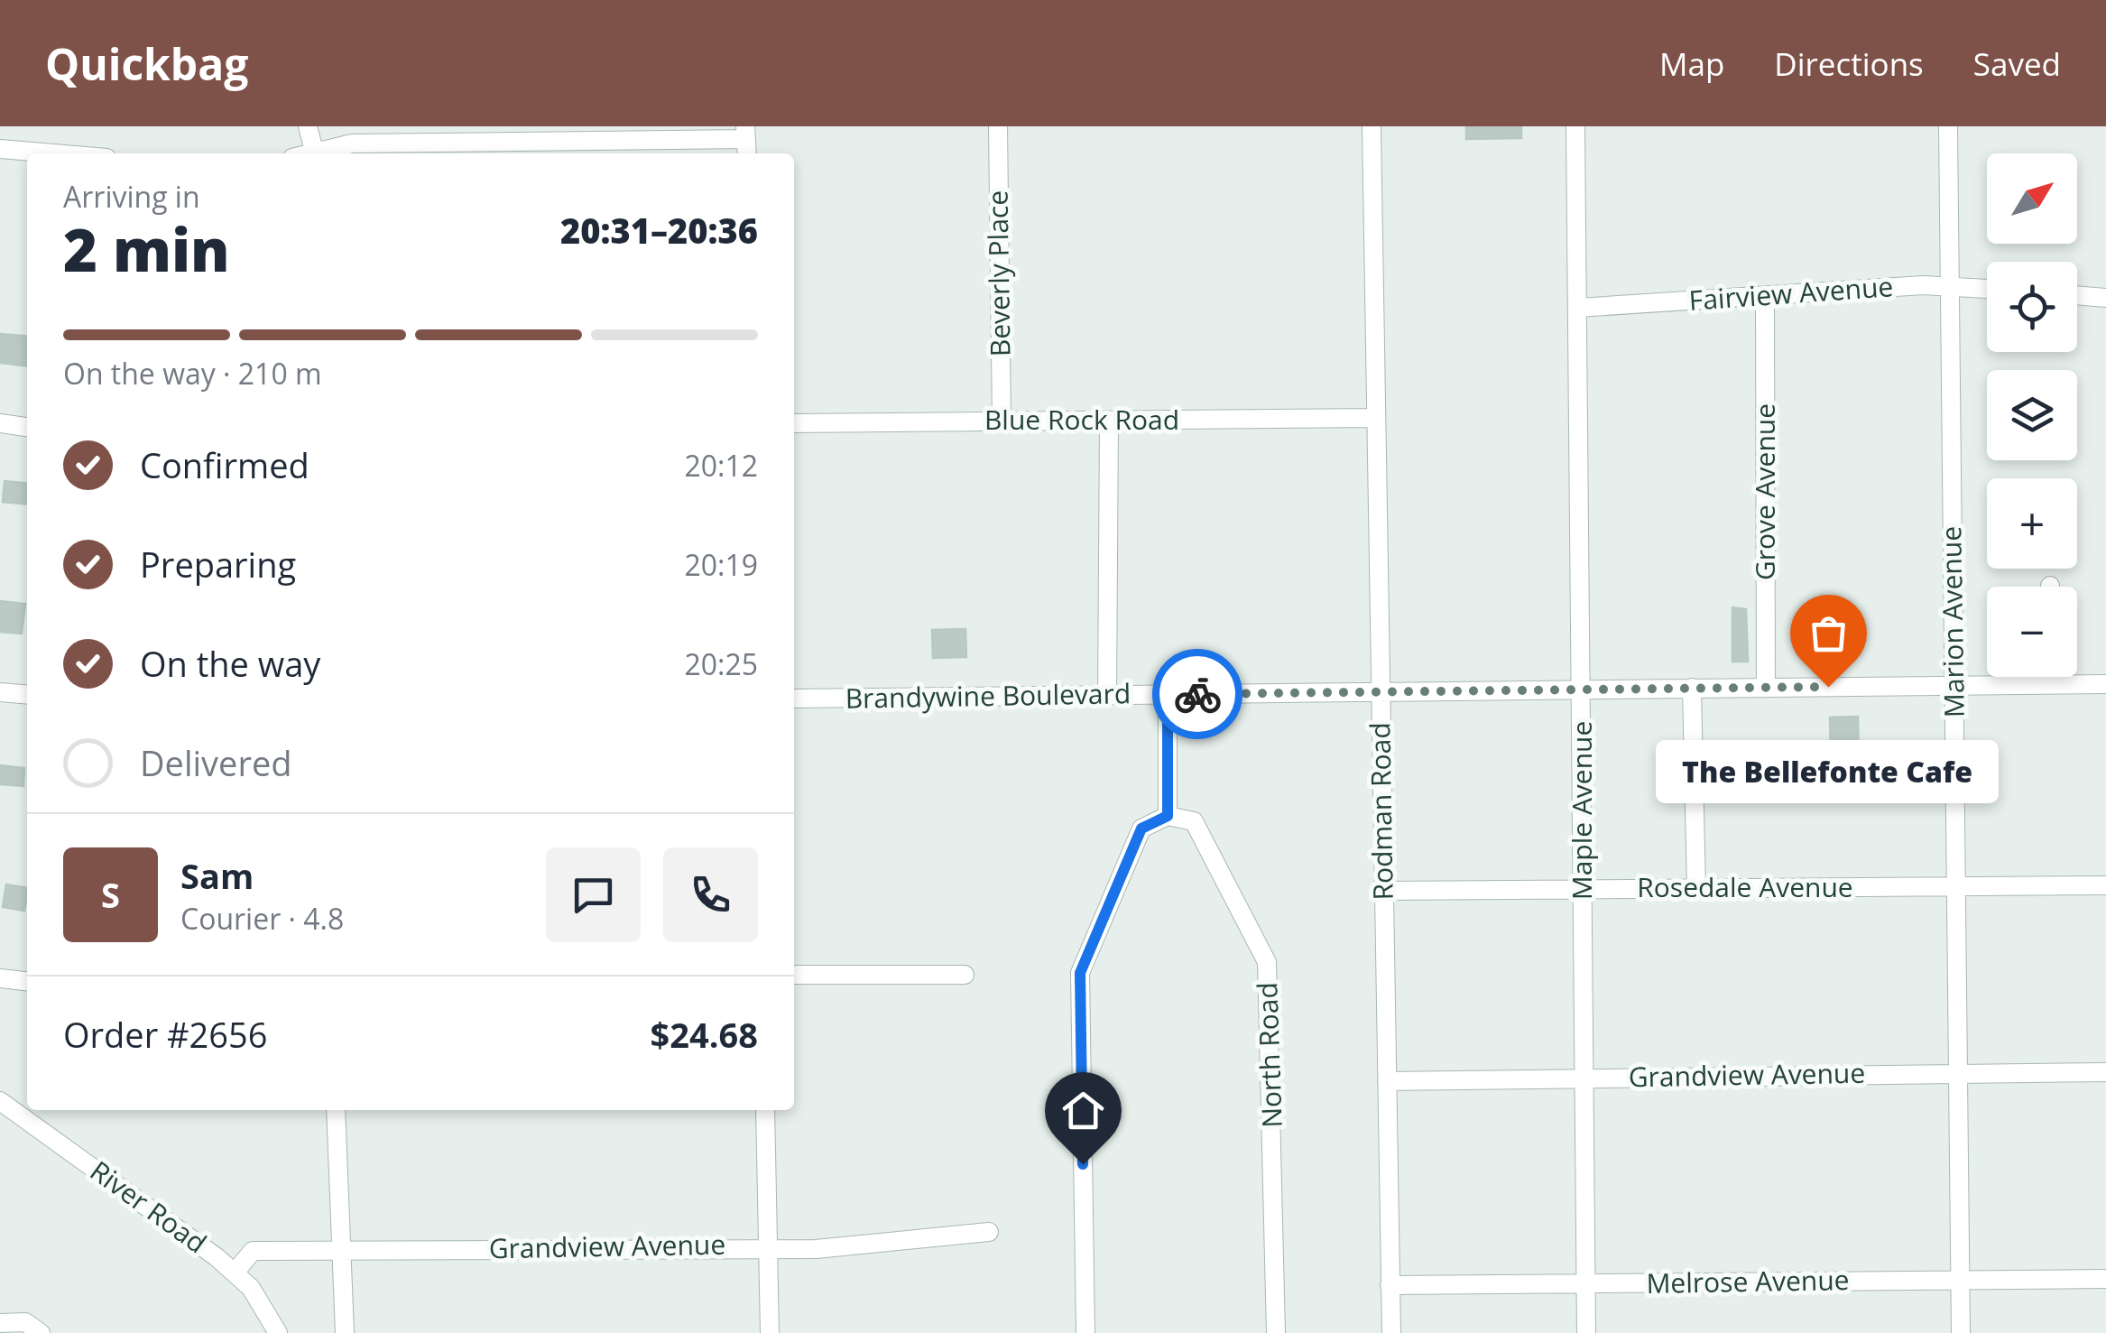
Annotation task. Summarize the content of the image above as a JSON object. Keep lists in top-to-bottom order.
{
  "streets": {
    "street": [
      "Beverly Place",
      "Fairview Avenue",
      "Blue Rock Road",
      "Grove Avenue",
      "Marion Avenue",
      "Brandywine Boulevard",
      "Maple Avenue",
      "Rodman Road",
      "Rosedale Avenue",
      "North Road",
      "Grandview Avenue",
      "River Road",
      "Melrose Avenue"
    ]
  },
  "crossings": [
    ["Beverly Place", "Blue Rock Road"],
    ["Fairview Avenue", "Grove Avenue"],
    ["Fairview Avenue", "Marion Avenue"],
    ["Fairview Avenue", "Maple Avenue"],
    ["Blue Rock Road", "Rodman Road"],
    ["Grove Avenue", "Brandywine Boulevard"],
    ["Marion Avenue", "Brandywine Boulevard"],
    ["Marion Avenue", "Rosedale Avenue"],
    ["Marion Avenue", "Grandview Avenue"],
    ["Marion Avenue", "Melrose Avenue"],
    ["Brandywine Boulevard", "Maple Avenue"],
    ["Brandywine Boulevard", "Rodman Road"],
    ["Maple Avenue", "Rosedale Avenue"],
    ["Maple Avenue", "Grandview Avenue"],
    ["Maple Avenue", "Melrose Avenue"],
    ["Rodman Road", "Rosedale Avenue"],
    ["Rodman Road", "Grandview Avenue"],
    ["Rodman Road", "Melrose Avenue"],
    ["Grandview Avenue", "River Road"]
  ],
  "places": ["The Bellefonte Cafe"],
  "north": "top right",
  "page": {
    "header": "Quickbag",
    "nav": ["Map", "Directions", "Saved"],
    "map_buttons": ["+", "−"],
    "heading": ["2 min", "Arriving in", "20:31–20:36"],
    "panel": [
      "Sam",
      "Courier · 4.8",
      "Order #2656",
      "$24.68"
    ],
    "bar": "On the way · 210 m",
    "list": [
      ["Confirmed", "20:12"],
      ["Preparing", "20:19"],
      ["On the way", "20:25"],
      "Delivered"
    ],
    "bubble": "The Bellefonte Cafe",
    "round": "S"
  }
}
